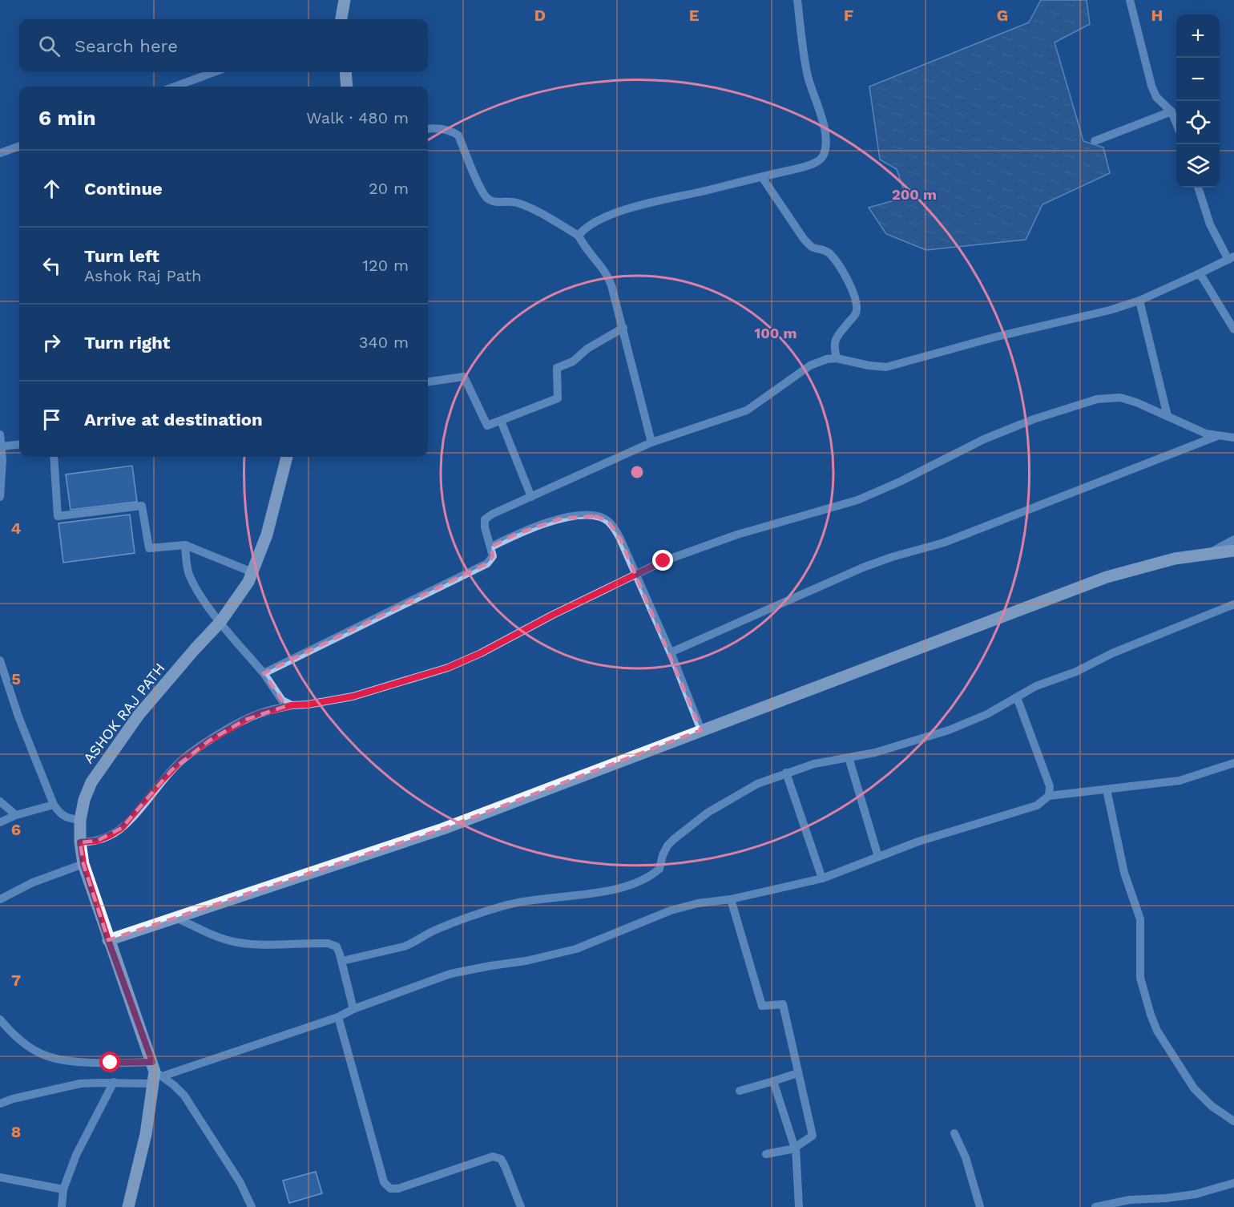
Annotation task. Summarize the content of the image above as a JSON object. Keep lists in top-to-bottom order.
{
  "streets": {
    "main road": ["ASHOK RAJ PATH"]
  },
  "page": {
    "map_buttons": ["+", "−"],
    "search": "Search here",
    "heading": ["6 min", "Walk · 480 m"],
    "list": [
      ["Continue", "20 m"],
      ["Turn left", "Ashok Raj Path", "120 m"],
      ["Turn right", "340 m"],
      "Arrive at destination"
    ]
  },
  "grid": {
    "columns": [
      "D",
      "E",
      "F",
      "G",
      "H"
    ],
    "rows": [
      "4",
      "5",
      "6",
      "7",
      "8"
    ]
  },
  "rings": ["200 m", "100 m"]
}
